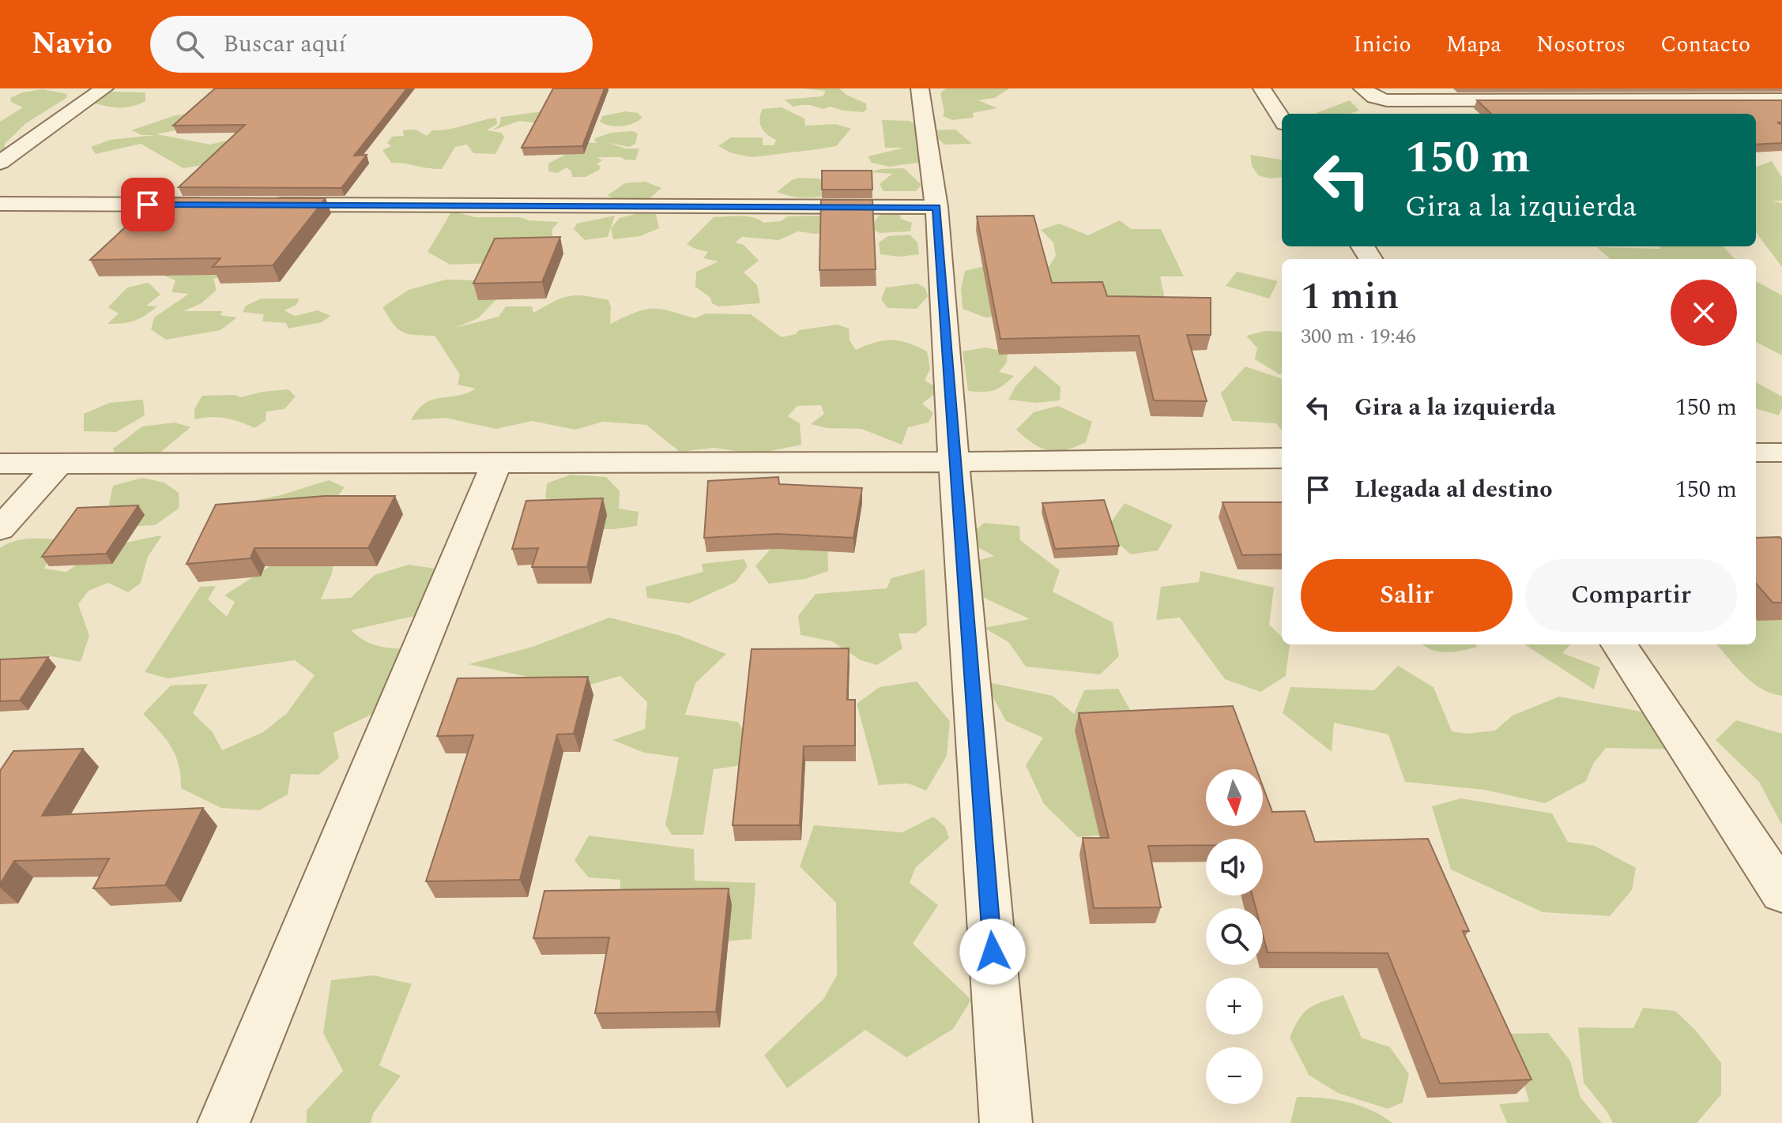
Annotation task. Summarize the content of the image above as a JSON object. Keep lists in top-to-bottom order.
{
  "north": "bottom",
  "page": {
    "header": "Navio",
    "search": "Buscar aquí",
    "nav": [
      "Inicio",
      "Mapa",
      "Nosotros",
      "Contacto"
    ],
    "turn": ["150 m", "Gira a la izquierda"],
    "heading": ["1 min", "300 m · 19:46"],
    "list": [
      {
        "name": "Gira a la izquierda",
        "value": "150 m"
      },
      {
        "name": "Llegada al destino",
        "value": "150 m"
      }
    ],
    "buttons": ["Salir", "Compartir"],
    "map_buttons": ["+", "−"]
  }
}
